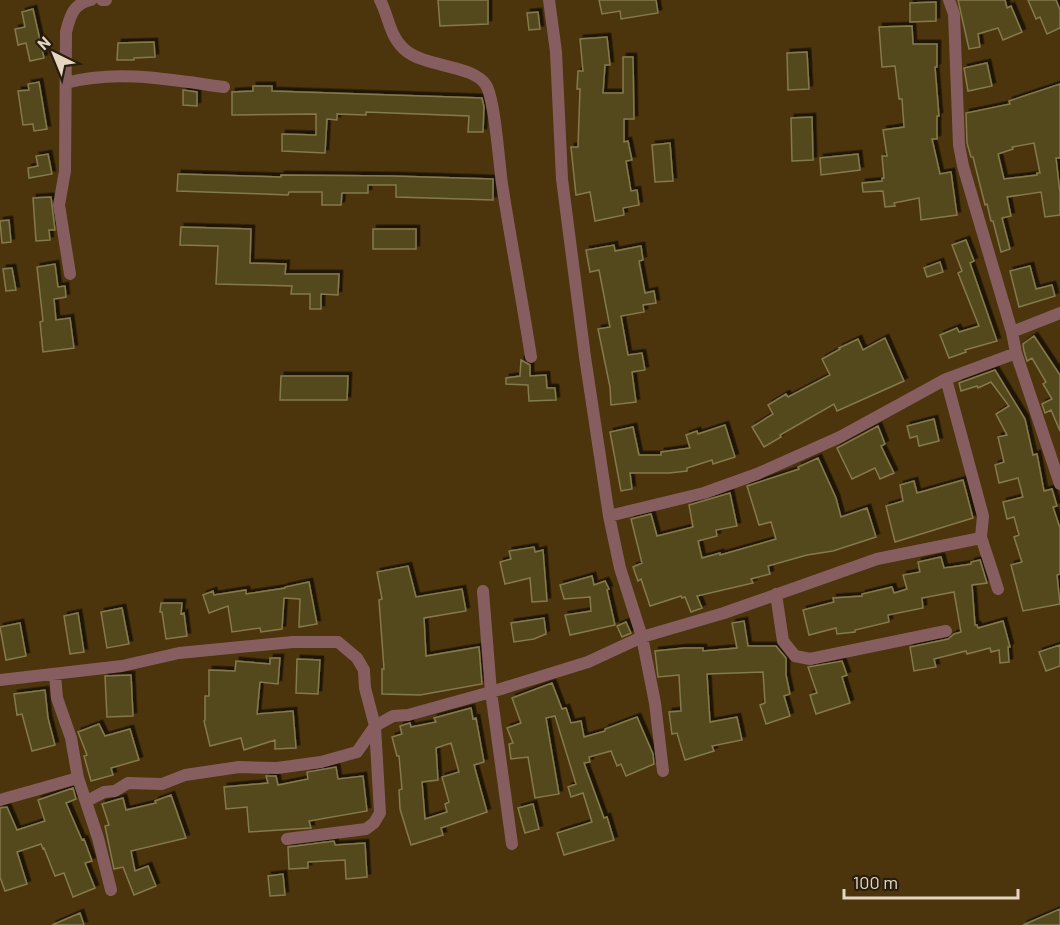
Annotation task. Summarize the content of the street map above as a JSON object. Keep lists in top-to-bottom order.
{
  "scale_bar": "100 m",
  "north": "top left"
}
